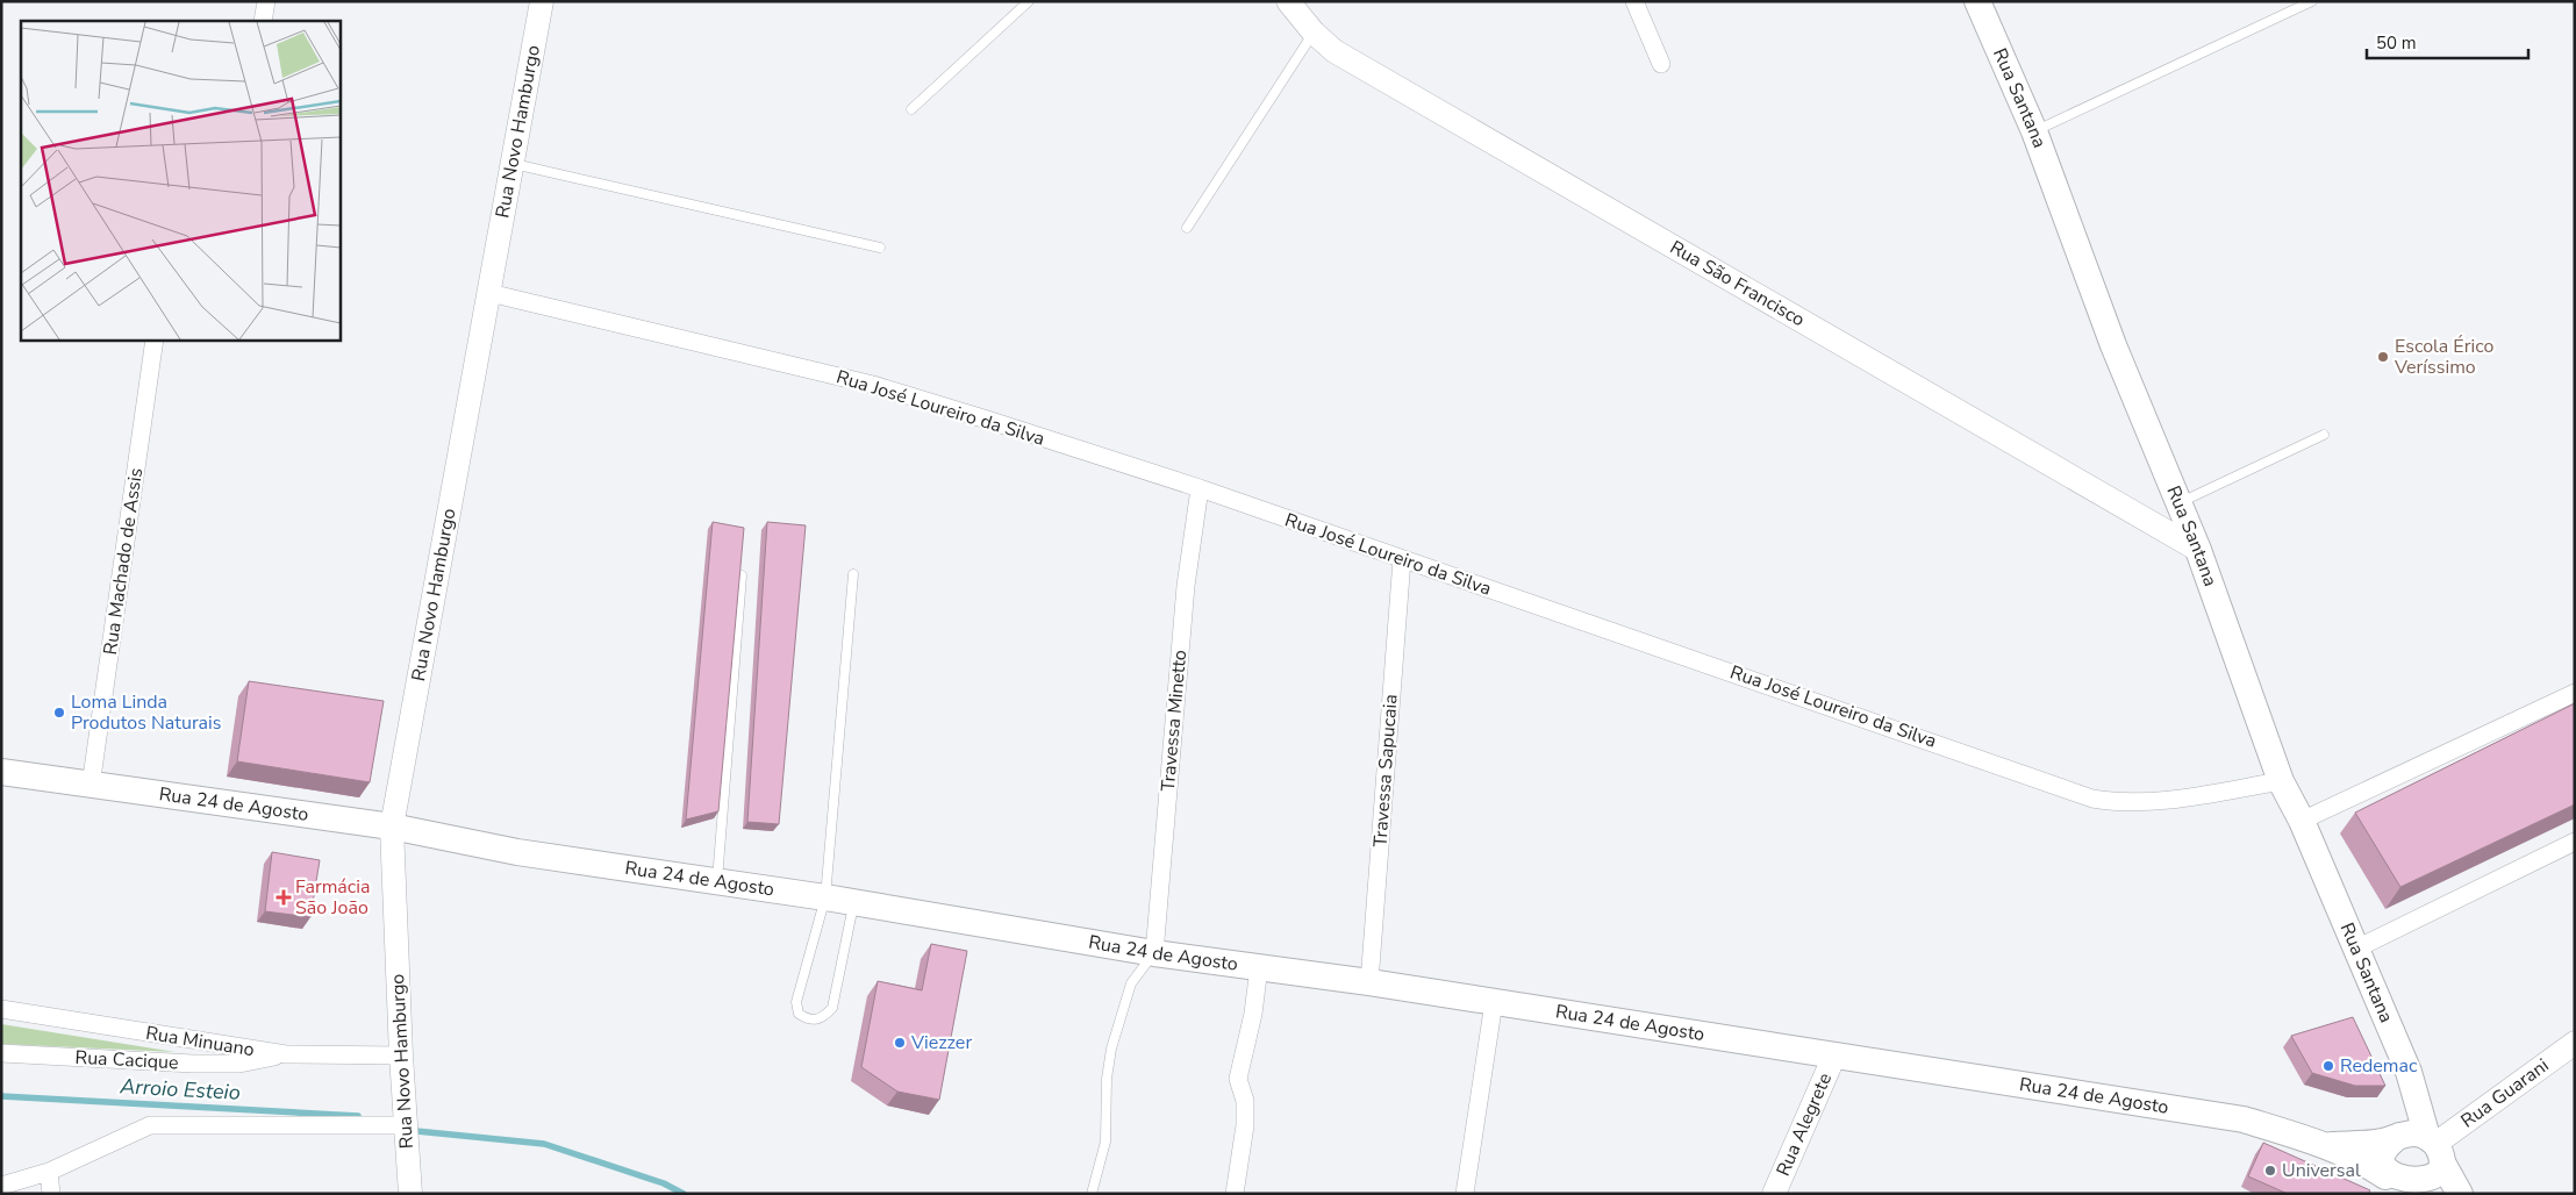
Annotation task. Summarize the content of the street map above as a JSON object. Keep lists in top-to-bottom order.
{
  "streets": {
    "main road": ["Rua Santana", "Rua 24 de Agosto"],
    "street": [
      "Rua Novo Hamburgo",
      "Rua São Francisco",
      "Rua José Loureiro da Silva",
      "Rua Machado de Assis",
      "Travessa Minetto",
      "Travessa Sapucaia",
      "Rua Minuano",
      "Rua Cacique",
      "Rua Guarani",
      "Rua Alegrete"
    ]
  },
  "crossings": [
    ["Rua Santana", "Rua São Francisco"],
    ["Rua Santana", "Rua José Loureiro da Silva"],
    ["Rua Santana", "Rua 24 de Agosto"],
    ["Rua Santana", "Rua Guarani"],
    ["Rua Novo Hamburgo", "Rua José Loureiro da Silva"],
    ["Rua Novo Hamburgo", "Rua 24 de Agosto"],
    ["Rua Novo Hamburgo", "Rua Minuano"],
    ["Rua José Loureiro da Silva", "Travessa Minetto"],
    ["Rua José Loureiro da Silva", "Travessa Sapucaia"],
    ["Rua Machado de Assis", "Rua 24 de Agosto"],
    ["Travessa Minetto", "Rua 24 de Agosto"],
    ["Travessa Sapucaia", "Rua 24 de Agosto"],
    ["Rua 24 de Agosto", "Rua Guarani"],
    ["Rua 24 de Agosto", "Rua Alegrete"],
    ["Rua Minuano", "Rua Cacique"]
  ],
  "water": ["Arroio Esteio"],
  "places": {
    "other": [
      "Escola Érico Veríssimo",
      "Loma Linda Produtos Naturais",
      "Viezzer",
      "Redemac",
      "Universal"
    ],
    "health": ["Farmácia São João"]
  },
  "scale_bar": "50 m"
}
